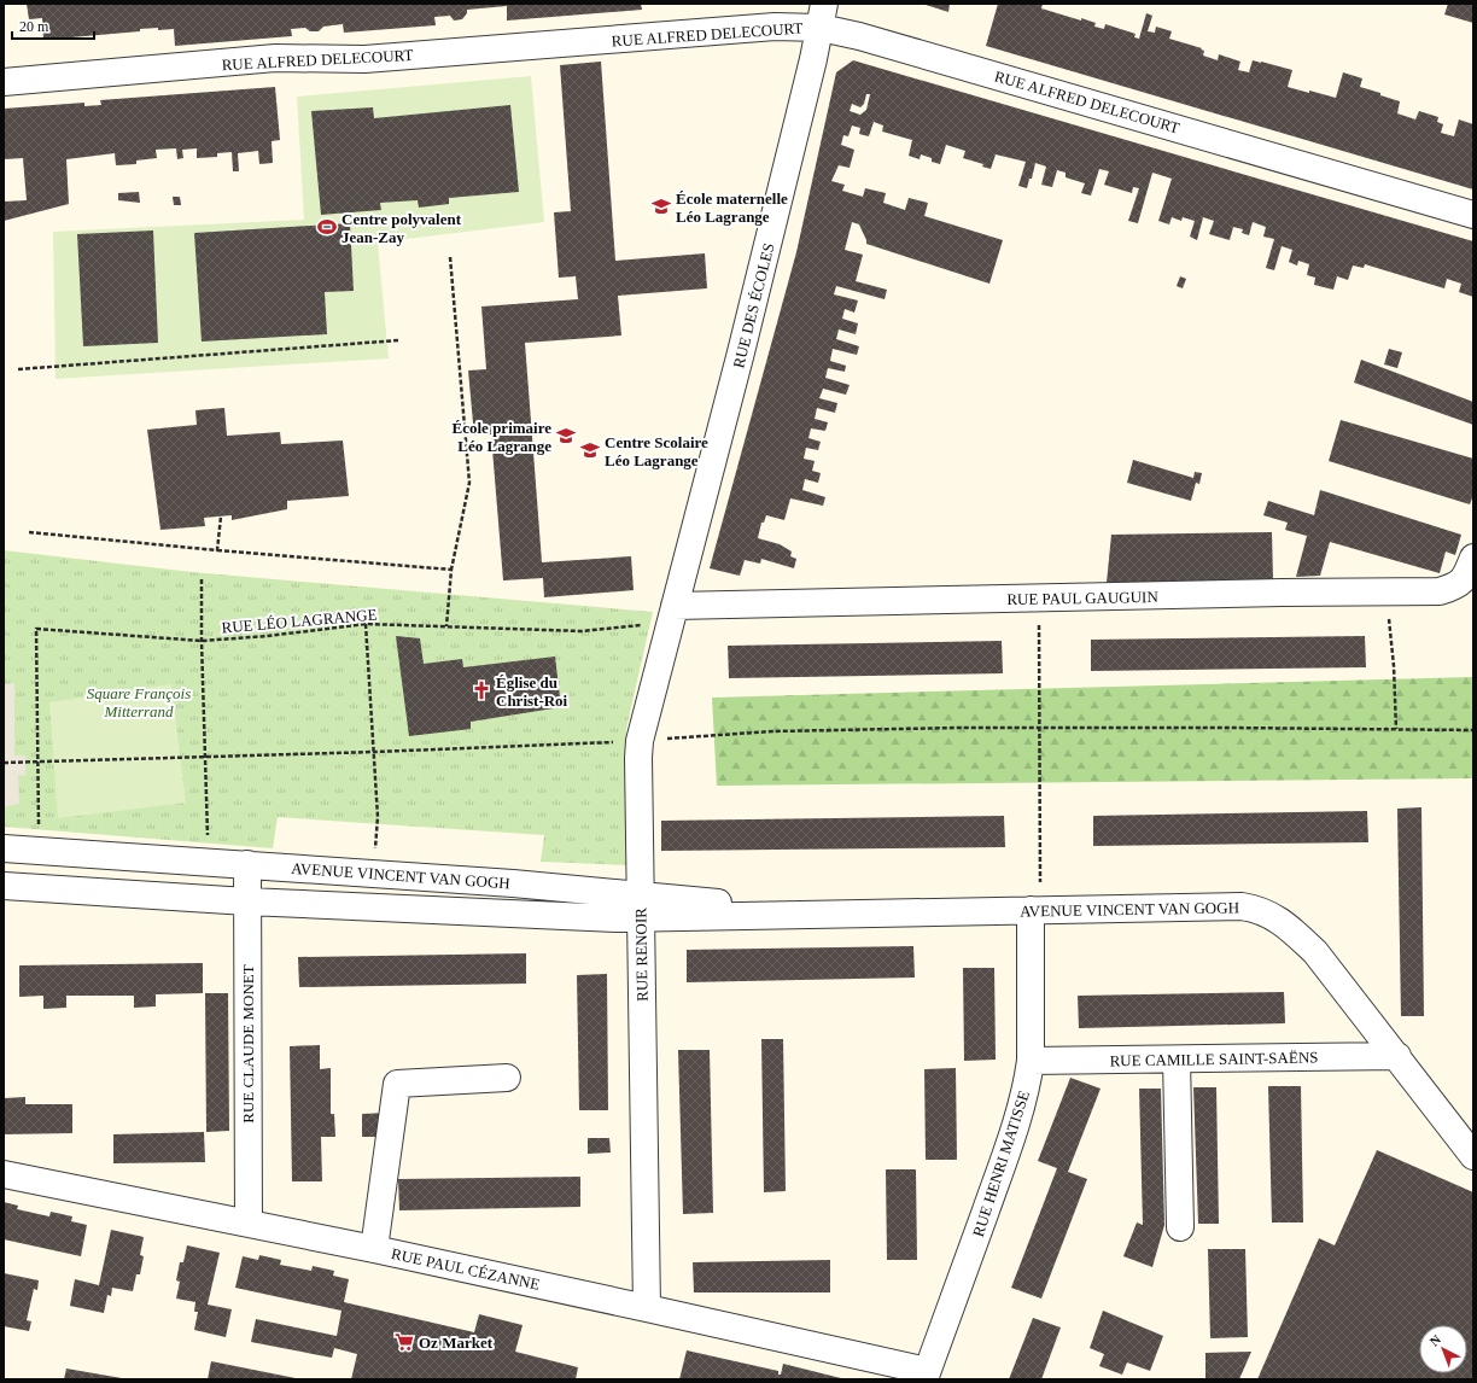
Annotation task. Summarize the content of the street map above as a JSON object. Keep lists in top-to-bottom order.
{
  "streets": {
    "street": [
      "RUE ALFRED DELECOURT",
      "RUE DES ÉCOLES",
      "RUE PAUL GAUGUIN",
      "AVENUE VINCENT VAN GOGH",
      "RUE RENOIR",
      "RUE CLAUDE MONET",
      "RUE CAMILLE SAINT-SAËNS",
      "RUE HENRI MATISSE",
      "RUE PAUL CÉZANNE"
    ],
    "path": ["RUE LÉO LAGRANGE"]
  },
  "crossings": [
    ["RUE ALFRED DELECOURT", "RUE DES ÉCOLES"],
    ["RUE DES ÉCOLES", "RUE PAUL GAUGUIN"],
    ["RUE DES ÉCOLES", "RUE LÉO LAGRANGE"],
    ["RUE DES ÉCOLES", "RUE RENOIR"],
    ["RUE PAUL GAUGUIN", "RUE LÉO LAGRANGE"],
    ["RUE PAUL GAUGUIN", "RUE RENOIR"],
    ["RUE LÉO LAGRANGE", "RUE RENOIR"],
    ["AVENUE VINCENT VAN GOGH", "RUE RENOIR"],
    ["AVENUE VINCENT VAN GOGH", "RUE CLAUDE MONET"],
    ["AVENUE VINCENT VAN GOGH", "RUE CAMILLE SAINT-SAËNS"],
    ["AVENUE VINCENT VAN GOGH", "RUE HENRI MATISSE"],
    ["RUE RENOIR", "RUE PAUL CÉZANNE"],
    ["RUE CLAUDE MONET", "RUE PAUL CÉZANNE"],
    ["RUE CAMILLE SAINT-SAËNS", "RUE HENRI MATISSE"],
    ["RUE HENRI MATISSE", "RUE PAUL CÉZANNE"]
  ],
  "parks": ["Square François Mitterrand"],
  "places": {
    "school or university": ["École maternelle Léo Lagrange", "École primaire Léo Lagrange", "Centre Scolaire Léo Lagrange"],
    "sports": ["Centre polyvalent Jean-Zay"],
    "church": ["Église du Christ-Roi"],
    "supermarket": ["Oz Market"]
  },
  "scale_bar": "20 m",
  "north": "top left"
}
